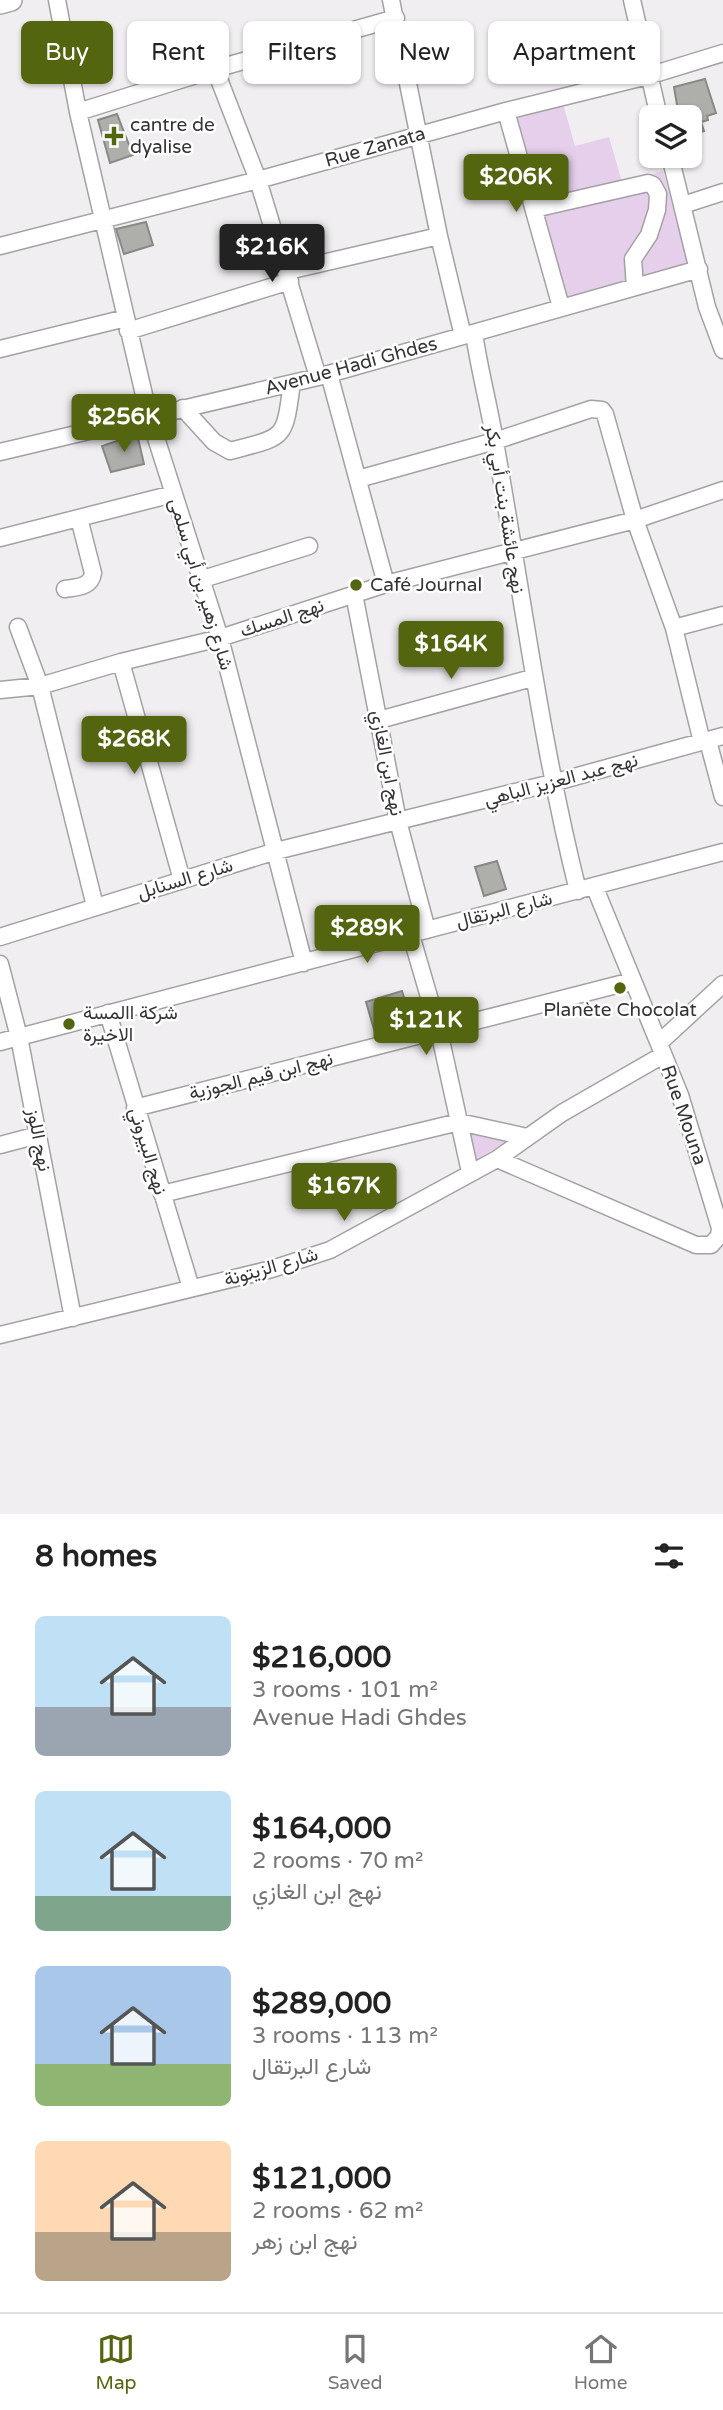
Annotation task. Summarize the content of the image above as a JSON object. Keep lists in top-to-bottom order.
{
  "streets": {
    "street": [
      "Rue Zanata",
      "Avenue Hadi Ghdes",
      "نهج عائشة بنت أبي بكر",
      "شارع زهير بن أبي سلمى",
      "نهج المسك",
      "نهج ابن الغازي",
      "نهج عبد العزيز الباهي",
      "شارع السنابل",
      "شارع البرتقال",
      "نهج ابن قيم الجوزية",
      "Rue Mouna",
      "نهج اللوز",
      "نهج البيروني",
      "شارع الزيتونة"
    ]
  },
  "crossings": [
    ["Rue Zanata", "نهج عائشة بنت أبي بكر"],
    ["Rue Zanata", "شارع زهير بن أبي سلمى"],
    ["Avenue Hadi Ghdes", "نهج عائشة بنت أبي بكر"],
    ["Avenue Hadi Ghdes", "شارع زهير بن أبي سلمى"],
    ["نهج عائشة بنت أبي بكر", "نهج المسك"],
    ["نهج عائشة بنت أبي بكر", "نهج عبد العزيز الباهي"],
    ["نهج عائشة بنت أبي بكر", "شارع البرتقال"],
    ["شارع زهير بن أبي سلمى", "نهج المسك"],
    ["شارع زهير بن أبي سلمى", "نهج عبد العزيز الباهي"],
    ["شارع زهير بن أبي سلمى", "شارع السنابل"],
    ["شارع زهير بن أبي سلمى", "شارع البرتقال"],
    ["نهج المسك", "نهج ابن الغازي"],
    ["نهج ابن الغازي", "نهج عبد العزيز الباهي"],
    ["نهج ابن الغازي", "شارع البرتقال"],
    ["نهج ابن الغازي", "نهج ابن قيم الجوزية"],
    ["نهج ابن الغازي", "شارع الزيتونة"],
    ["نهج عبد العزيز الباهي", "شارع السنابل"],
    ["شارع البرتقال", "Rue Mouna"],
    ["شارع البرتقال", "نهج اللوز"],
    ["شارع البرتقال", "نهج البيروني"],
    ["نهج ابن قيم الجوزية", "Rue Mouna"],
    ["نهج ابن قيم الجوزية", "نهج البيروني"],
    ["Rue Mouna", "شارع الزيتونة"],
    ["نهج اللوز", "شارع الزيتونة"],
    ["نهج البيروني", "شارع الزيتونة"]
  ],
  "places": {
    "health": ["cantre de dyalise"],
    "other": ["Café Journal", "Planète Chocolat", "شركة االمسة الاخيرة"]
  },
  "page": {
    "chip": [
      "Buy",
      "Rent",
      "Filters",
      "New",
      "Apartment"
    ],
    "price": [
      "$206K",
      "$216K",
      "$256K",
      "$164K",
      "$268K",
      "$289K",
      "$121K",
      "$167K"
    ],
    "heading": "8 homes",
    "list": [
      {
        "name": "$216,000",
        "note": "3 rooms · 101 m² · Avenue Hadi Ghdes"
      },
      {
        "name": "$164,000",
        "note": "2 rooms · 70 m² · نهج ابن الغازي"
      },
      {
        "name": "$289,000",
        "note": "3 rooms · 113 m² · شارع البرتقال"
      },
      {
        "name": "$121,000",
        "note": "2 rooms · 62 m² · نهج ابن زهر"
      }
    ],
    "tabs": ["Map", "Saved", "Home"]
  }
}
